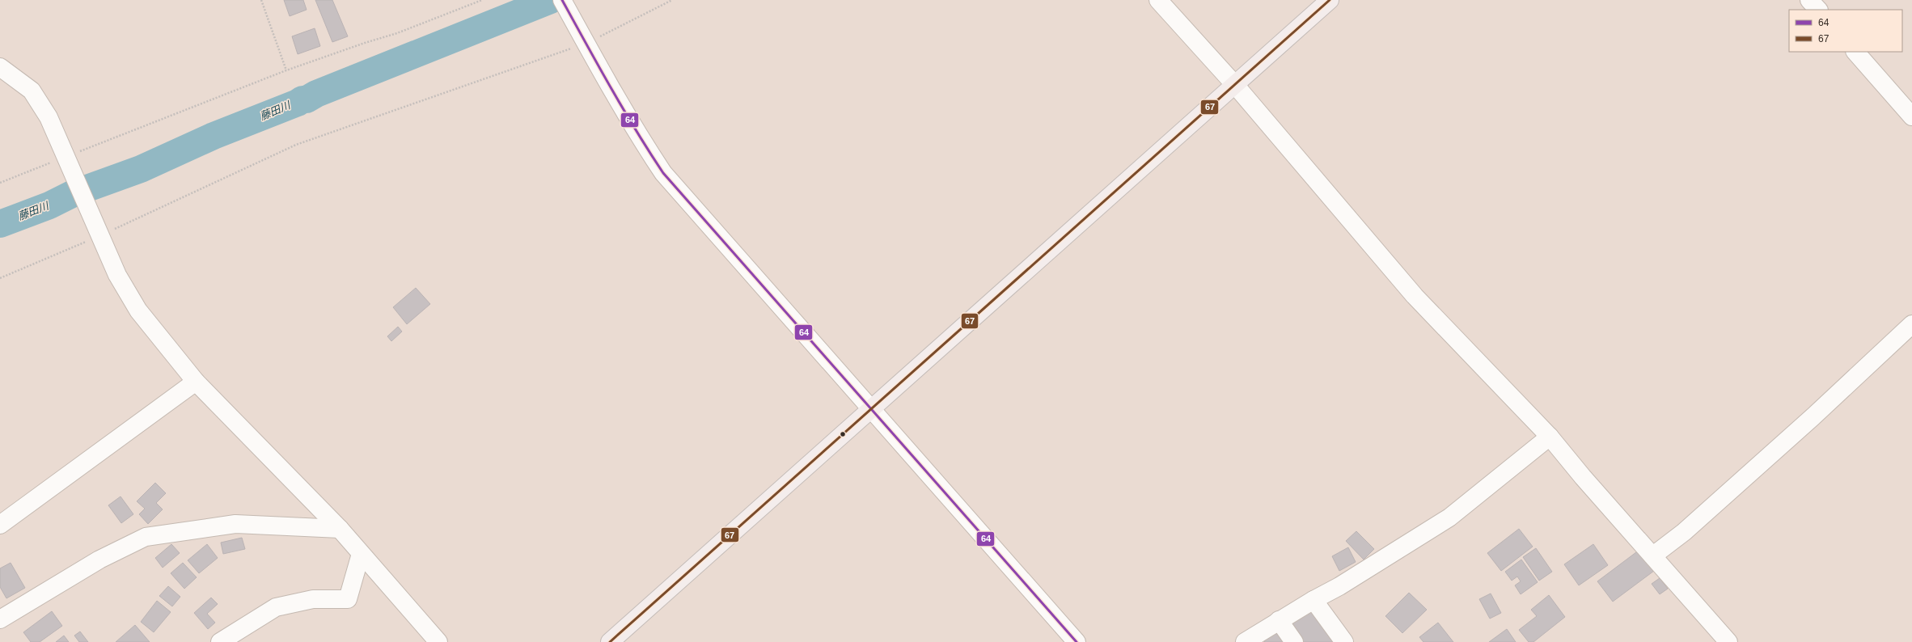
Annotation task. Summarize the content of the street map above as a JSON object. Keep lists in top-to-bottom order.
{
  "water": ["藤田川"],
  "lines": ["transit line 64", "transit line 67"],
  "legend": ["64", "67"]
}
